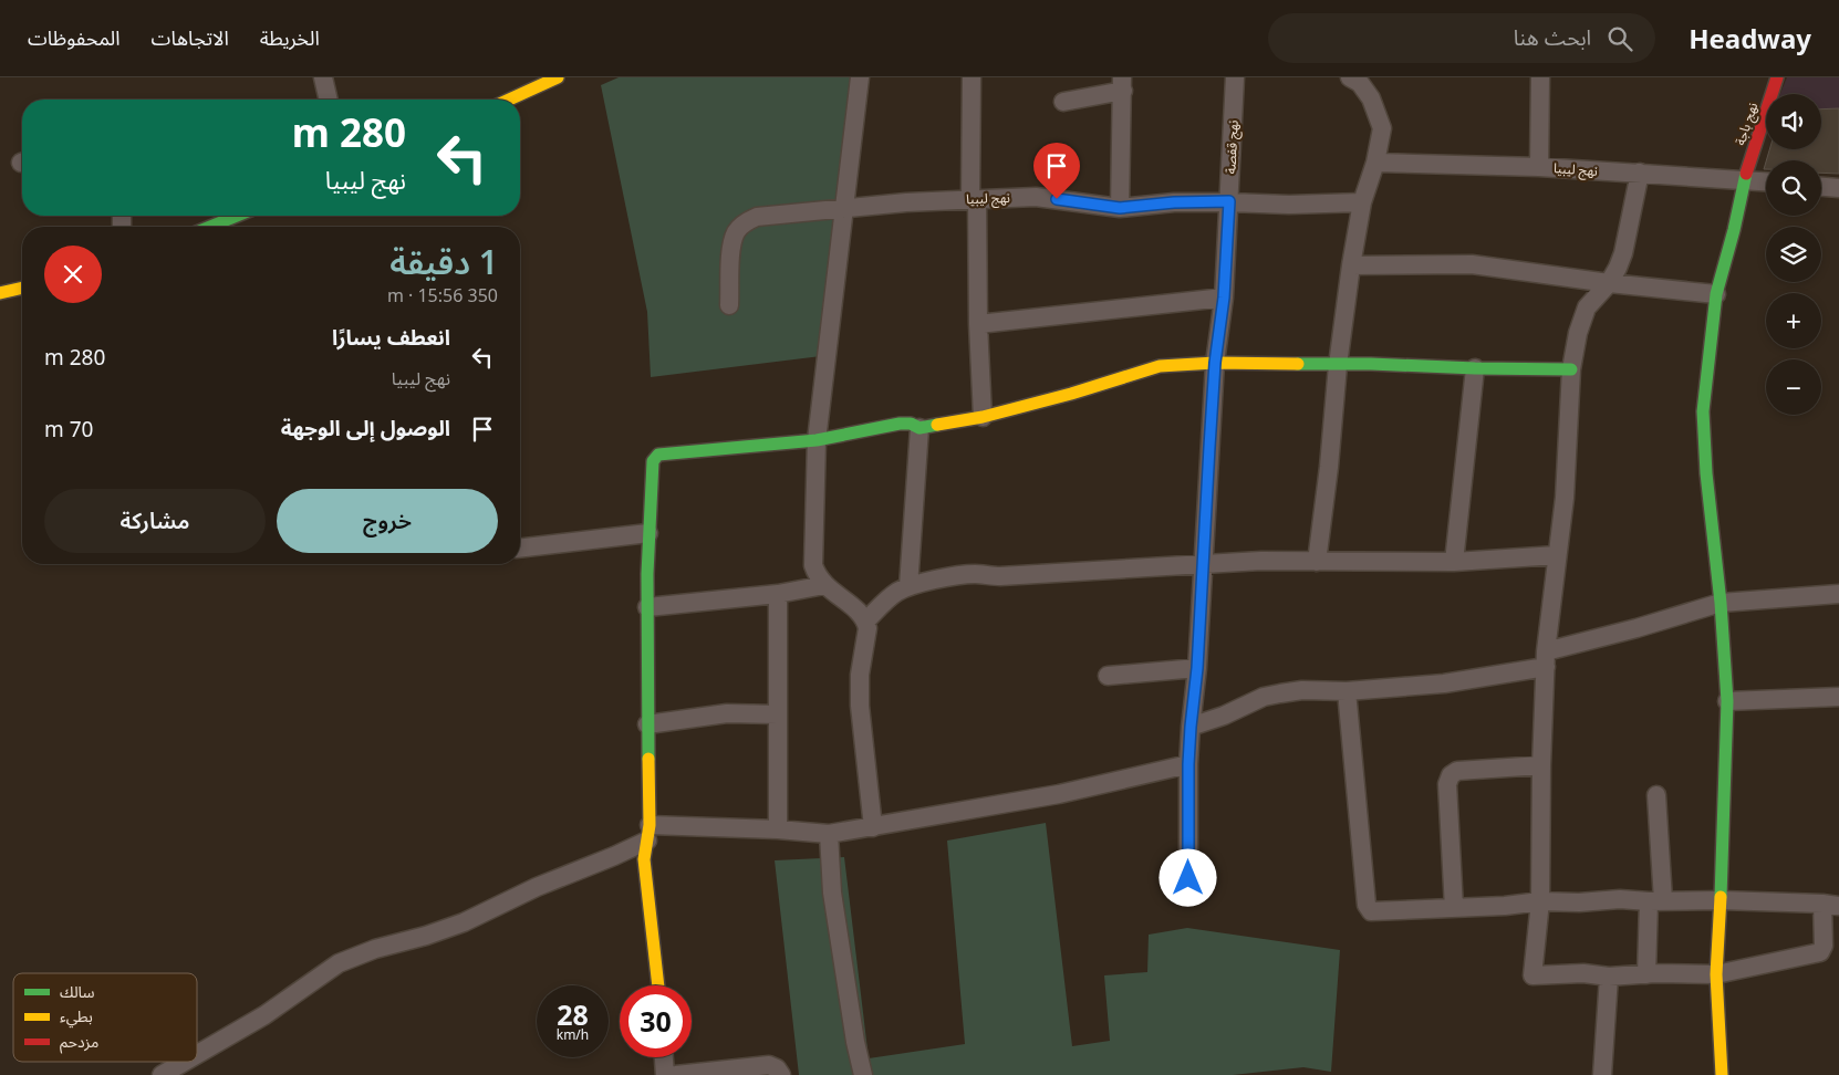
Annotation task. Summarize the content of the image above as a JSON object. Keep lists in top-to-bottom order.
{
  "streets": {
    "street": ["نهج باجة", "نهج قفصة", "نهج ليبيا"]
  },
  "crossings": [
    ["نهج باجة", "نهج ليبيا"],
    ["نهج قفصة", "نهج ليبيا"]
  ],
  "legend": ["سالك", "بطيء", "مزدحم"],
  "page": {
    "header": "Headway",
    "search": "ابحث هنا",
    "nav": ["الخريطة", "الاتجاهات", "المحفوظات"],
    "map_buttons": ["+", "−"],
    "turn": ["280 m", "نهج ليبيا"],
    "heading": ["1 دقيقة", "350 m · 15:56"],
    "list": [
      {
        "name": "انعطف يسارًا",
        "note": "نهج ليبيا",
        "value": "280 m"
      },
      {
        "name": "الوصول إلى الوجهة",
        "value": "70 m"
      }
    ],
    "buttons": ["خروج", "مشاركة"],
    "speed": "28 km/h",
    "limit": "30"
  }
}
